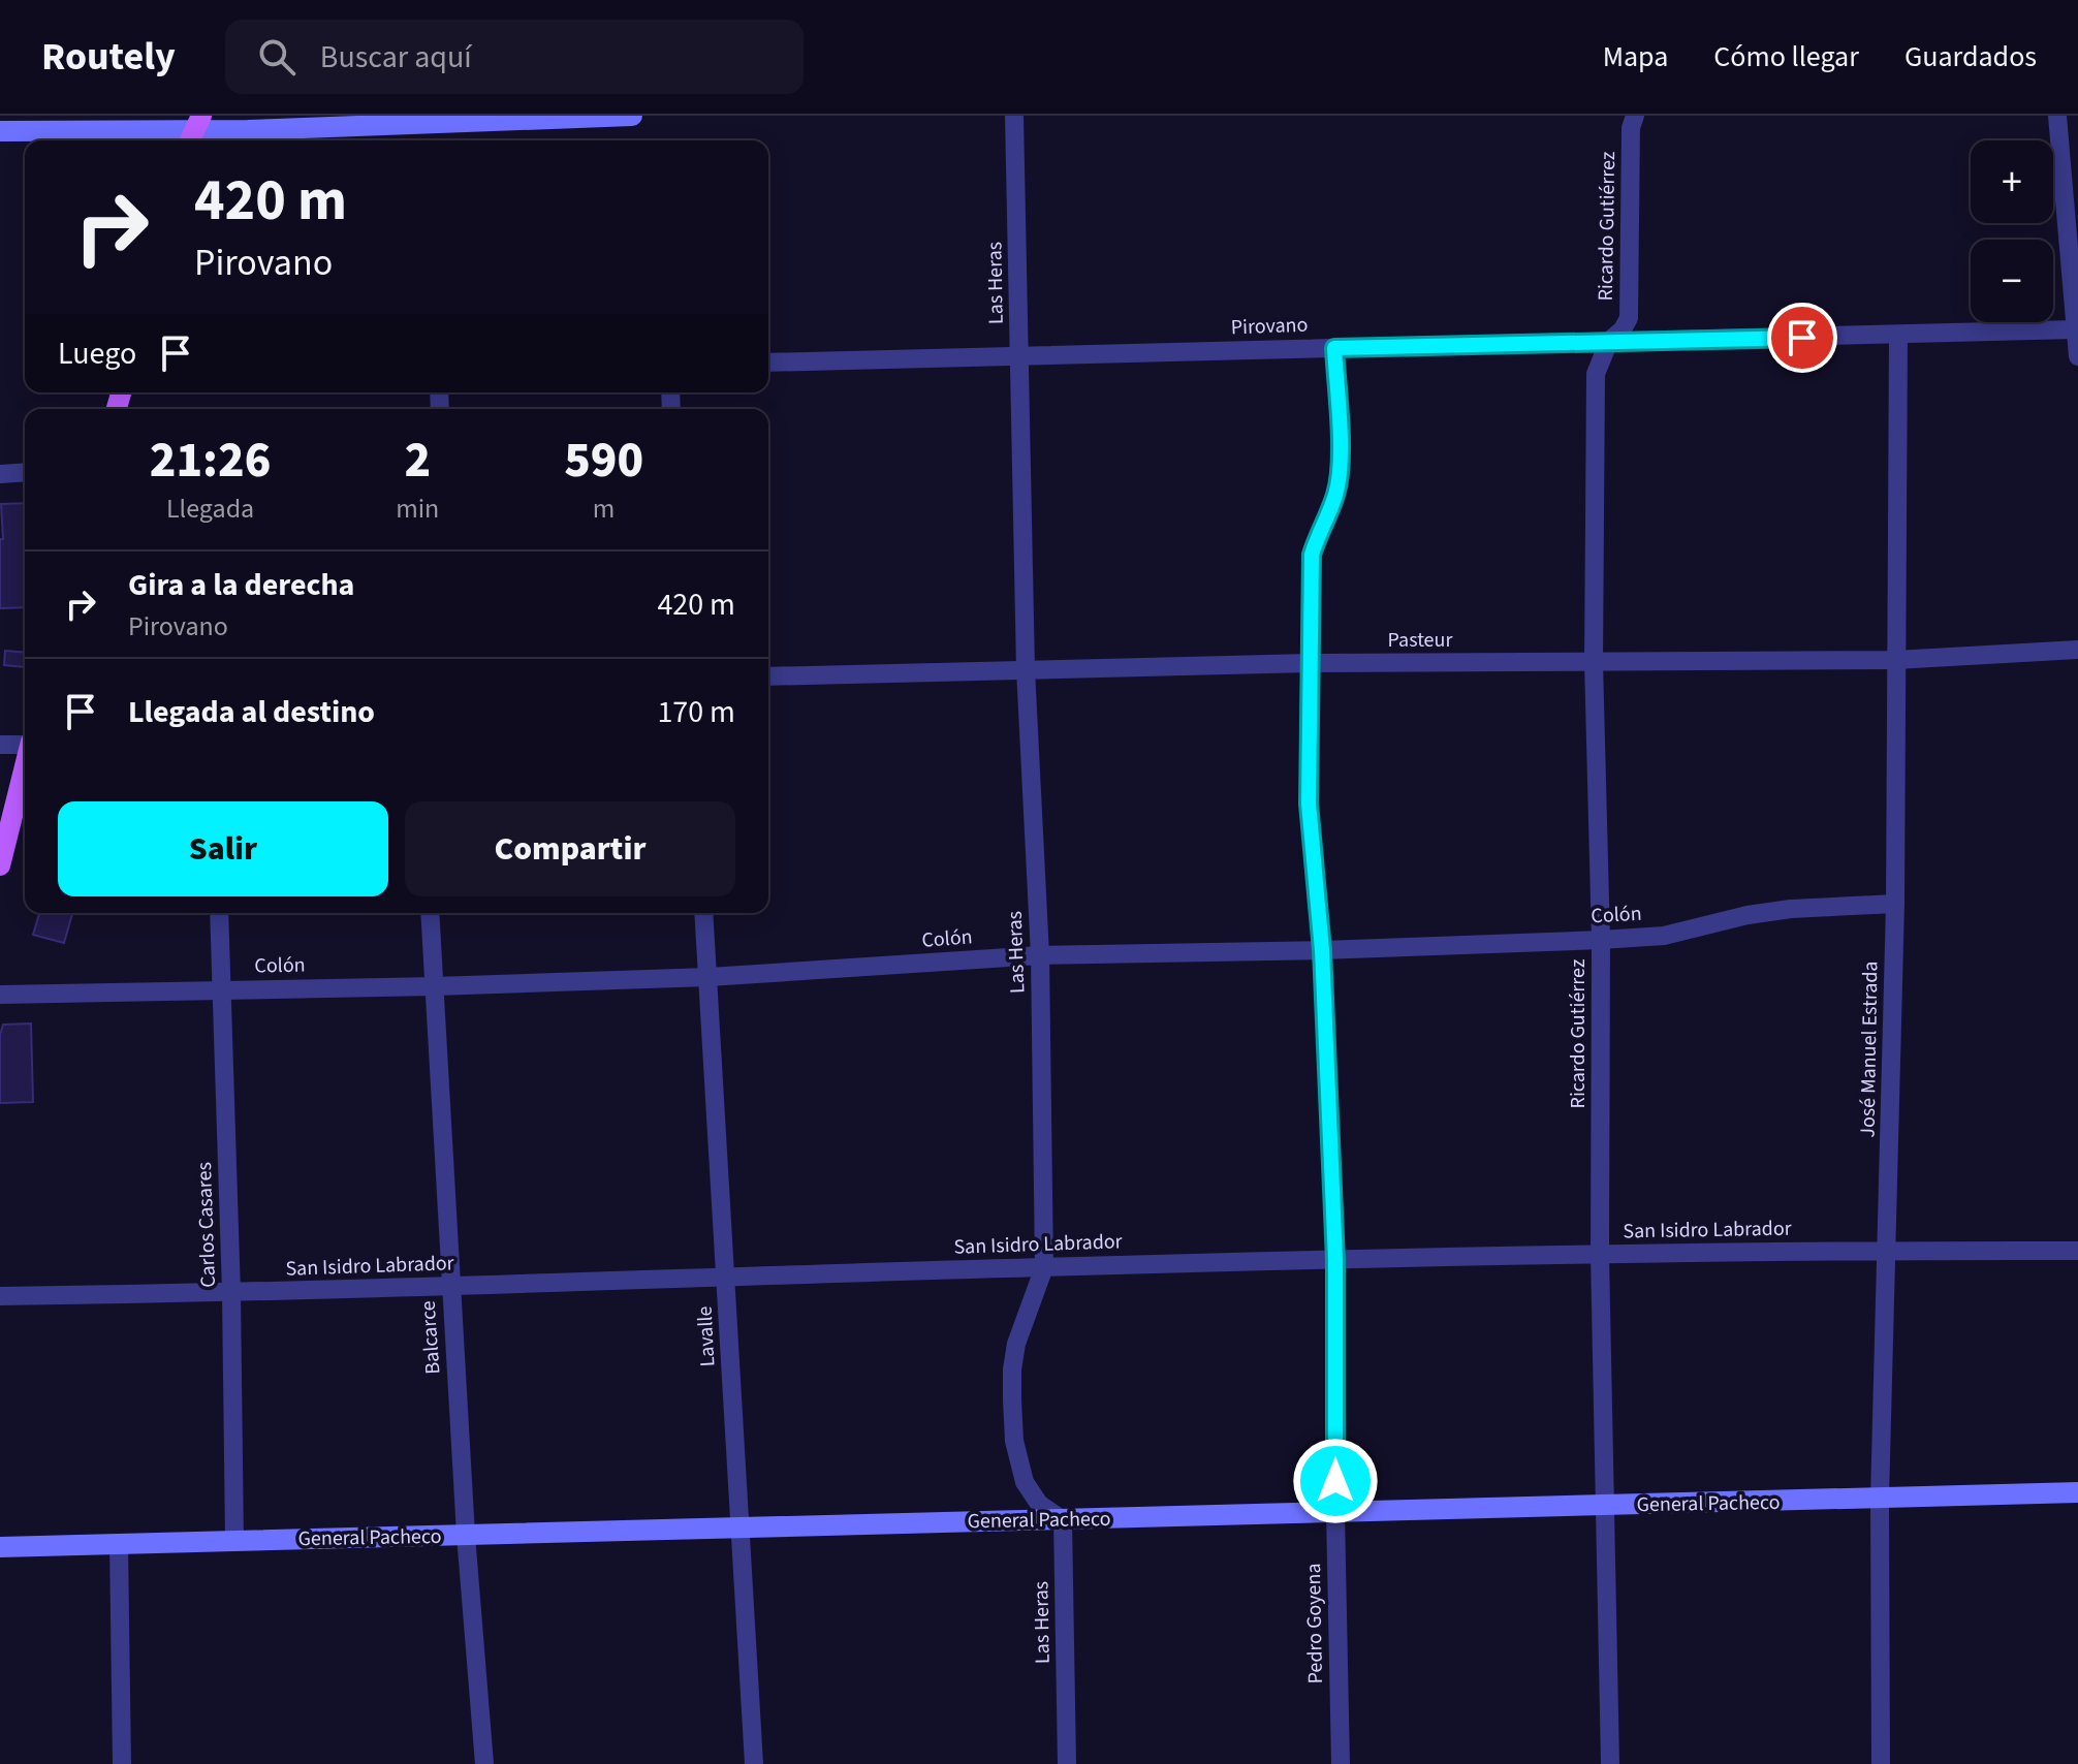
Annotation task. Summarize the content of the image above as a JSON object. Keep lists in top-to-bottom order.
{
  "streets": {
    "street": [
      "Ricardo Gutiérrez",
      "Las Heras",
      "Pirovano",
      "Pasteur",
      "Colón",
      "José Manuel Estrada",
      "Carlos Casares",
      "San Isidro Labrador",
      "Lavalle",
      "Balcarce",
      "General Pacheco",
      "Pedro Goyena"
    ]
  },
  "crossings": [
    ["Ricardo Gutiérrez", "Pirovano"],
    ["Ricardo Gutiérrez", "Pasteur"],
    ["Ricardo Gutiérrez", "Colón"],
    ["Ricardo Gutiérrez", "San Isidro Labrador"],
    ["Ricardo Gutiérrez", "General Pacheco"],
    ["Las Heras", "Pirovano"],
    ["Las Heras", "Pasteur"],
    ["Las Heras", "Colón"],
    ["Las Heras", "San Isidro Labrador"],
    ["Las Heras", "General Pacheco"],
    ["Pirovano", "José Manuel Estrada"],
    ["Pirovano", "Pedro Goyena"],
    ["Pasteur", "José Manuel Estrada"],
    ["Pasteur", "Pedro Goyena"],
    ["Colón", "José Manuel Estrada"],
    ["Colón", "Carlos Casares"],
    ["Colón", "Lavalle"],
    ["Colón", "Balcarce"],
    ["Colón", "Pedro Goyena"],
    ["José Manuel Estrada", "San Isidro Labrador"],
    ["José Manuel Estrada", "General Pacheco"],
    ["Carlos Casares", "San Isidro Labrador"],
    ["Carlos Casares", "General Pacheco"],
    ["San Isidro Labrador", "Lavalle"],
    ["San Isidro Labrador", "Balcarce"],
    ["San Isidro Labrador", "Pedro Goyena"],
    ["Lavalle", "General Pacheco"],
    ["Balcarce", "General Pacheco"],
    ["General Pacheco", "Pedro Goyena"]
  ],
  "page": {
    "header": "Routely",
    "search": "Buscar aquí",
    "nav": ["Mapa", "Cómo llegar", "Guardados"],
    "map_buttons": ["+", "−"],
    "turn": ["420 m", "Pirovano"],
    "then": "Luego",
    "eta": [
      "21:26",
      "Llegada",
      "2",
      "min",
      "590",
      "m"
    ],
    "list": [
      {
        "name": "Gira a la derecha",
        "note": "Pirovano",
        "value": "420 m"
      },
      {
        "name": "Llegada al destino",
        "value": "170 m"
      }
    ],
    "buttons": ["Salir", "Compartir"]
  }
}
